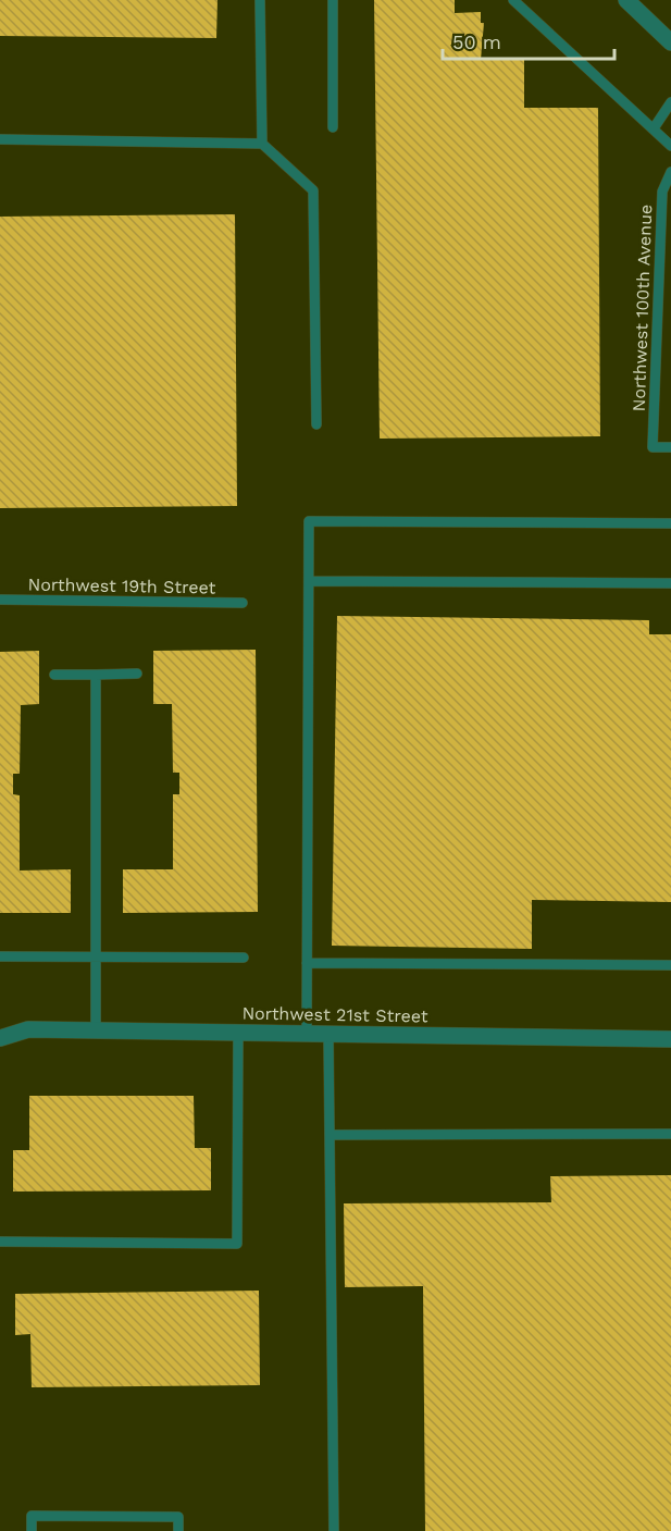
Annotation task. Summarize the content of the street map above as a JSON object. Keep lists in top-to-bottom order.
{
  "streets": {
    "street": ["Northwest 21st Street"],
    "lane": ["Northwest 100th Avenue", "Northwest 19th Street"]
  },
  "scale_bar": "50 m"
}
